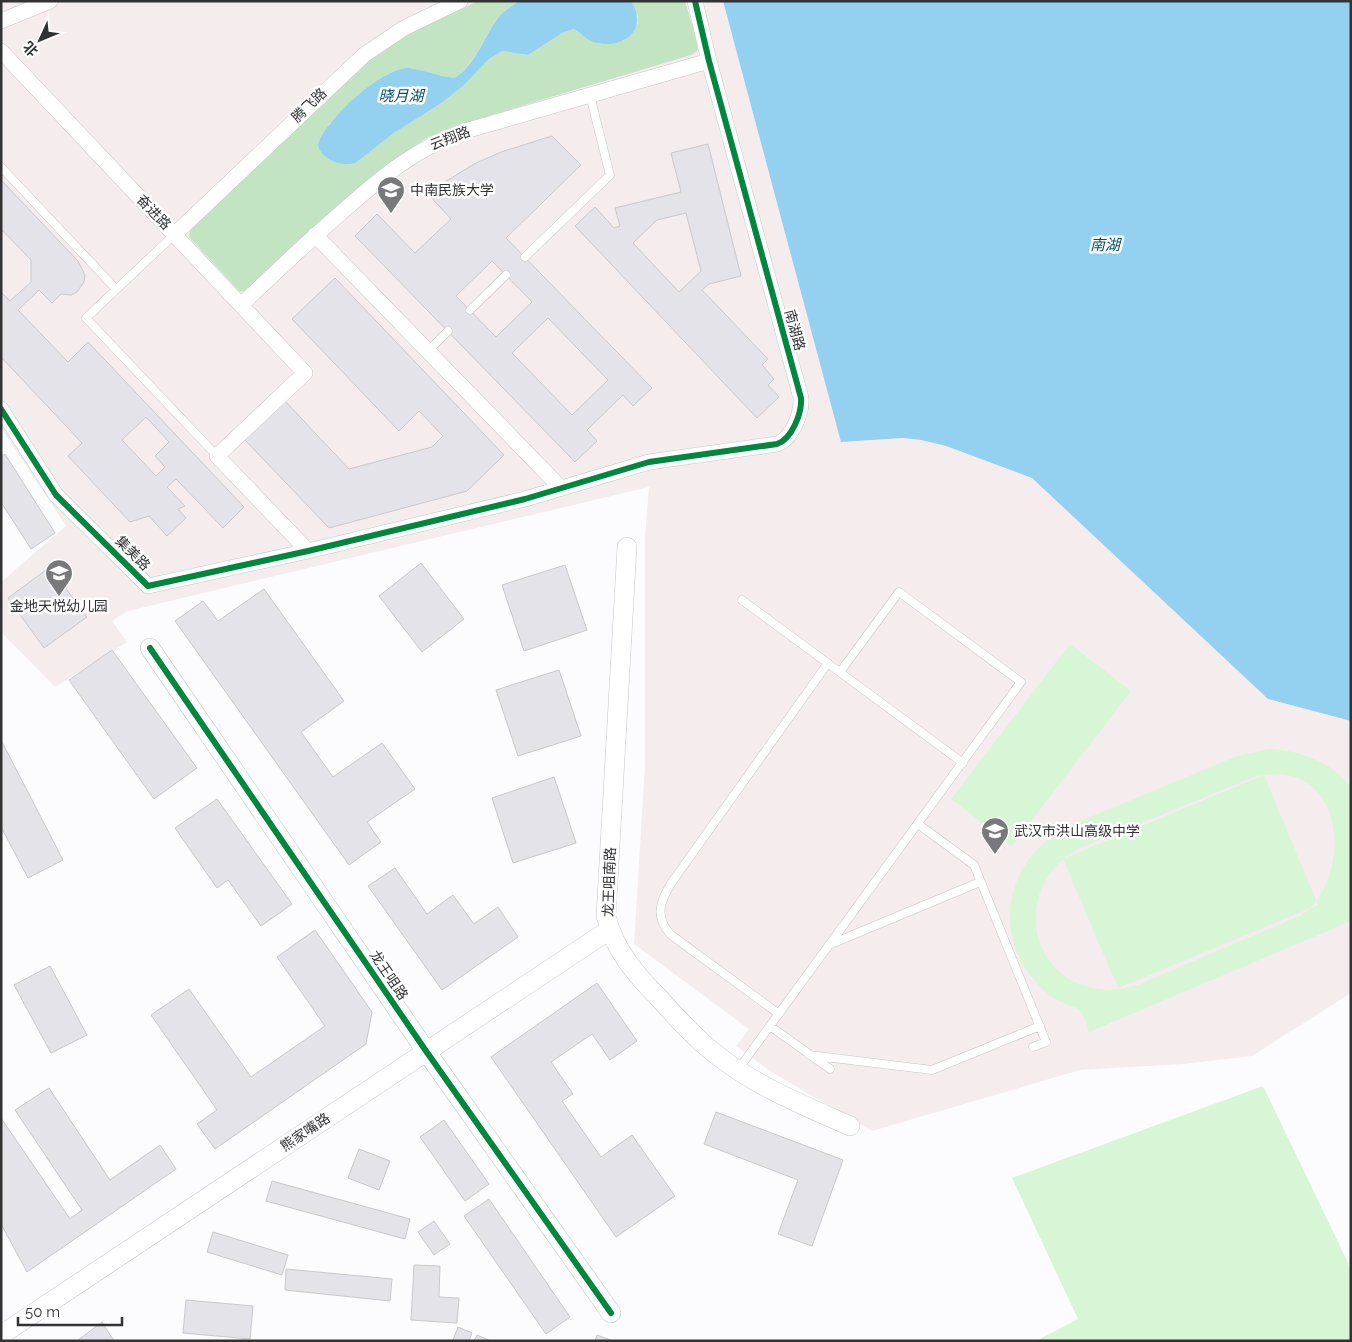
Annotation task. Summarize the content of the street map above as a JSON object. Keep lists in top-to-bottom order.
{
  "streets": {
    "street": [
      "腾飞路",
      "云翔路",
      "奋进路",
      "南湖路",
      "集美路",
      "龙王咀南路",
      "龙王咀路",
      "熊家嘴路"
    ]
  },
  "crossings": [
    ["腾飞路", "奋进路"],
    ["云翔路", "奋进路"],
    ["云翔路", "南湖路"],
    ["南湖路", "集美路"],
    ["龙王咀南路", "熊家嘴路"],
    ["龙王咀路", "熊家嘴路"]
  ],
  "water": ["晓月湖", "南湖"],
  "places": {
    "school or university": ["中南民族大学", "金地天悦幼儿园", "武汉市洪山高级中学"]
  },
  "scale_bar": "50 m",
  "north": "bottom left"
}
